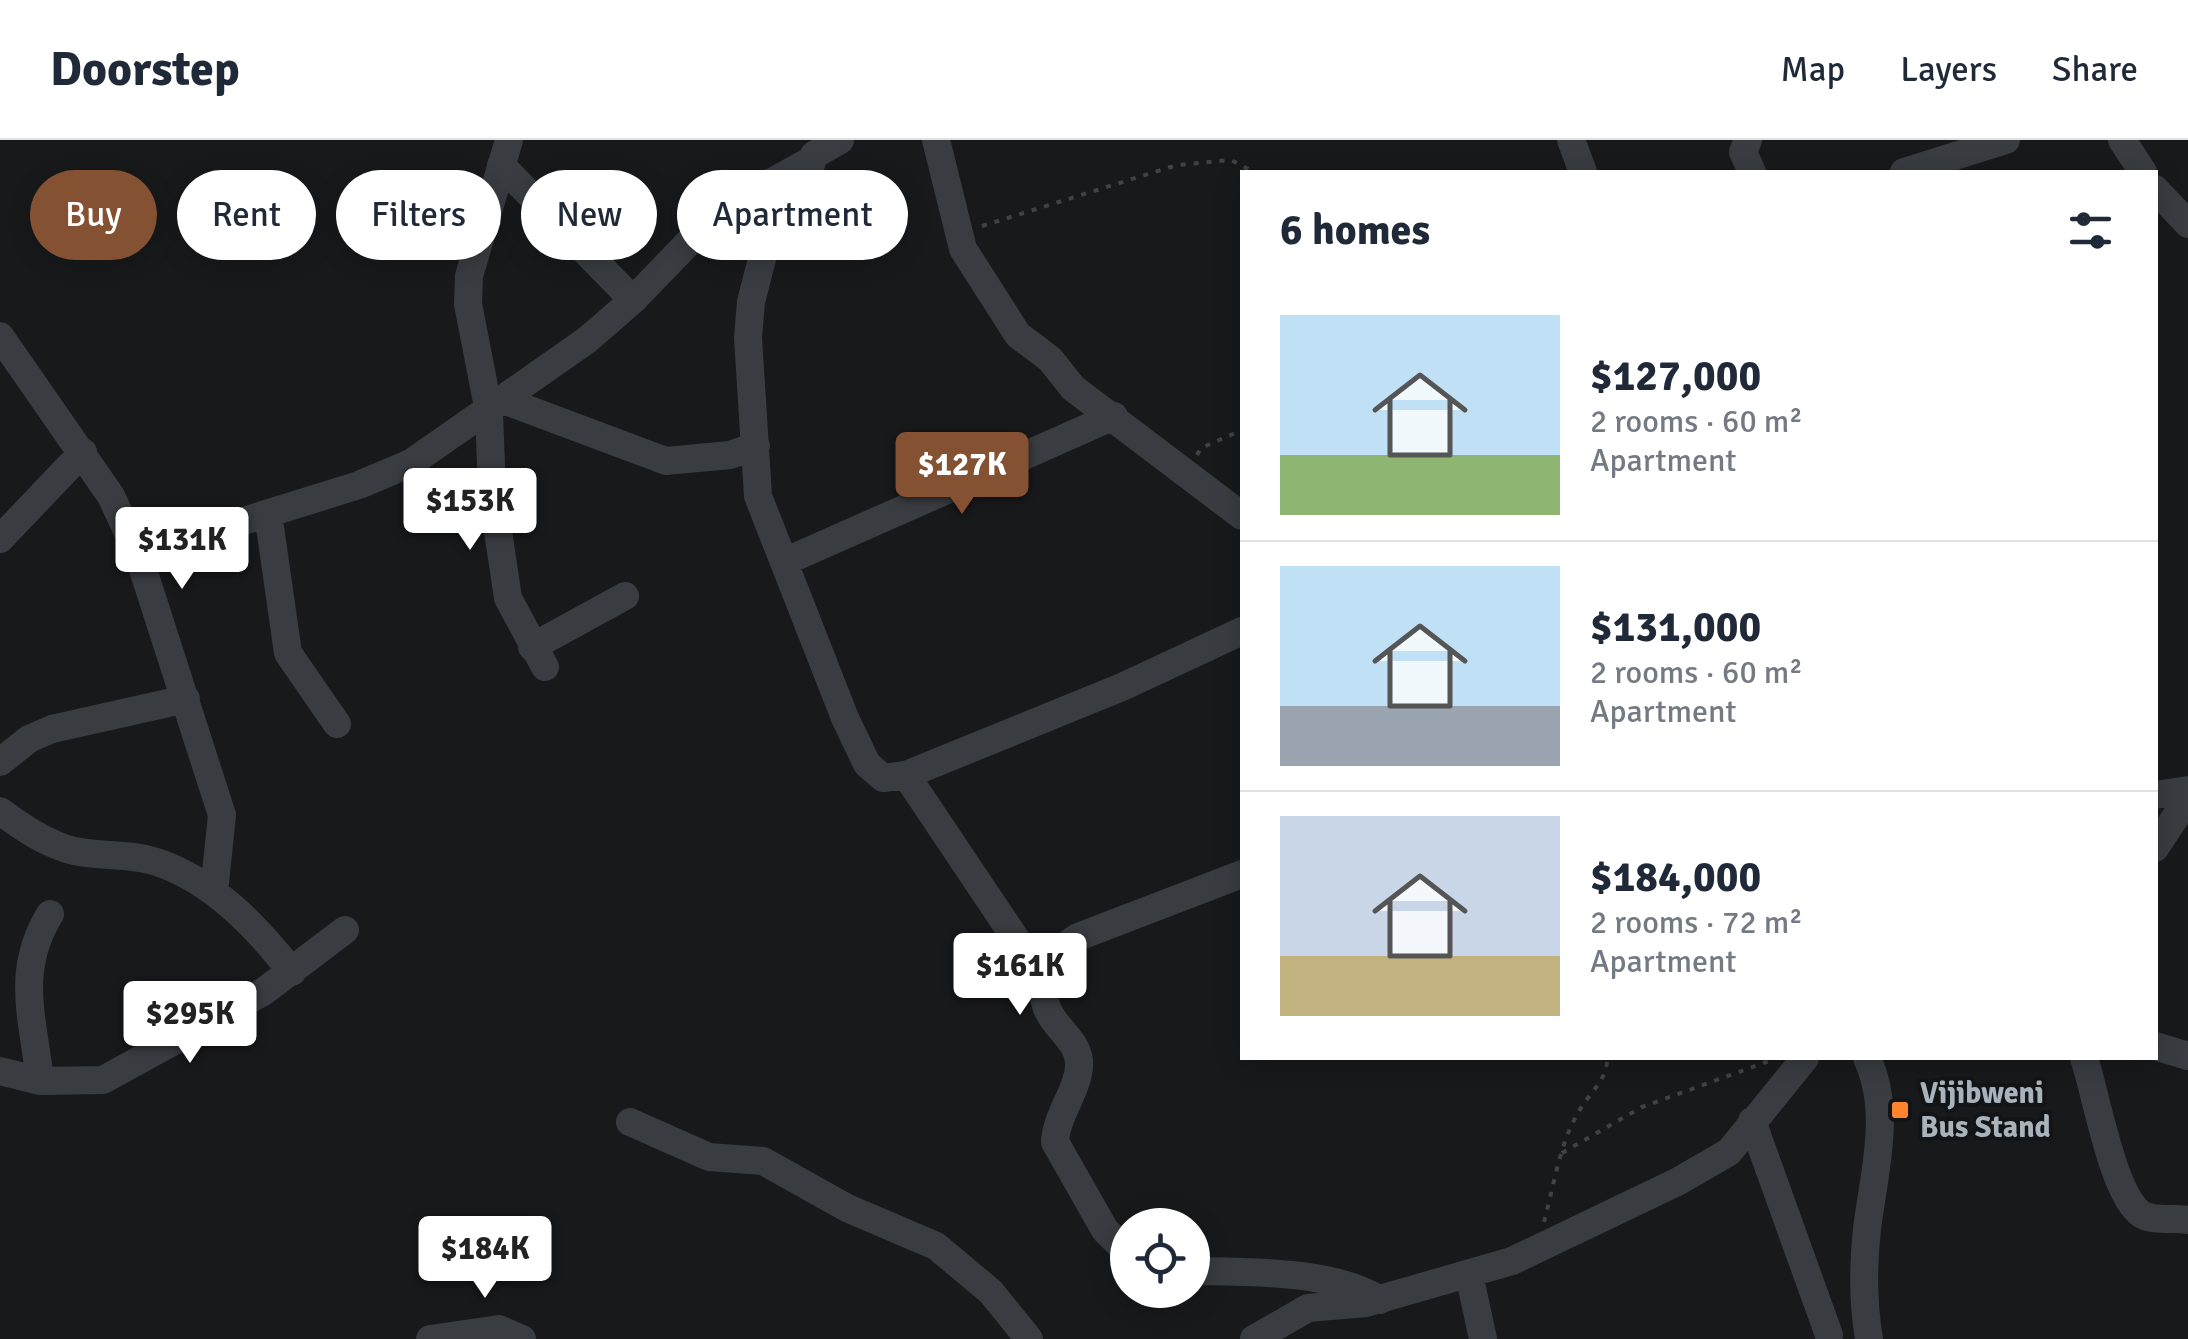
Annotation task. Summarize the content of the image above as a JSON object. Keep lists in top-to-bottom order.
{
  "places": {
    "transit": ["Vijibweni Bus Stand"]
  },
  "page": {
    "header": "Doorstep",
    "nav": ["Map", "Layers", "Share"],
    "chip": [
      "Buy",
      "Rent",
      "Filters",
      "New",
      "Apartment"
    ],
    "heading": "6 homes",
    "list": [
      {
        "name": "$127,000",
        "note": "2 rooms · 60 m² · Apartment"
      },
      {
        "name": "$131,000",
        "note": "2 rooms · 60 m² · Apartment"
      },
      {
        "name": "$184,000",
        "note": "2 rooms · 72 m² · Apartment"
      }
    ],
    "price": [
      "$127K",
      "$153K",
      "$131K",
      "$161K",
      "$295K",
      "$184K"
    ]
  }
}
